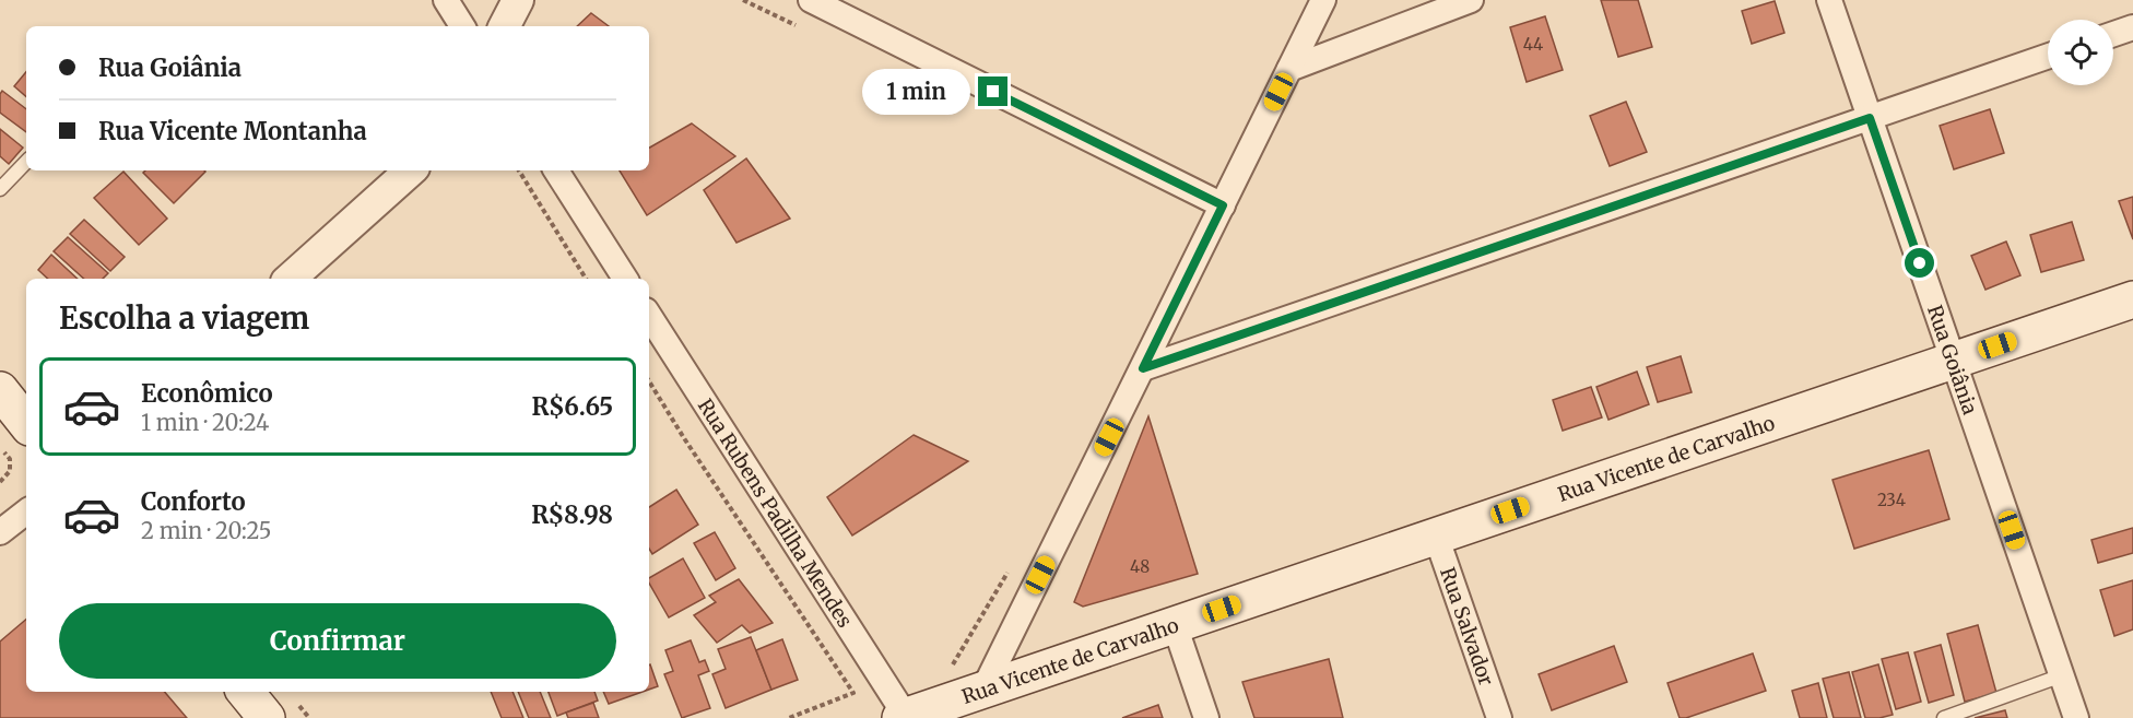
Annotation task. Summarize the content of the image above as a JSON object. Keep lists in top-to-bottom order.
{
  "streets": {
    "main road": ["Rua Vicente de Carvalho"],
    "street": ["Rua Goiânia", "Rua Rubens Padilha Mendes", "Rua Salvador"]
  },
  "crossings": [
    ["Rua Goiânia", "Rua Vicente de Carvalho"],
    ["Rua Vicente de Carvalho", "Rua Rubens Padilha Mendes"],
    ["Rua Vicente de Carvalho", "Rua Salvador"]
  ],
  "house_numbers": ["44", "234", "48"],
  "page": {
    "banner": ["Rua Goiânia", "Rua Vicente Montanha"],
    "bubble": "1 min",
    "heading": "Escolha a viagem",
    "list": [
      {
        "name": "Econômico",
        "note": "1 min · 20:24",
        "value": "R$6.65"
      },
      {
        "name": "Conforto",
        "note": "2 min · 20:25",
        "value": "R$8.98"
      }
    ],
    "buttons": "Confirmar"
  }
}
